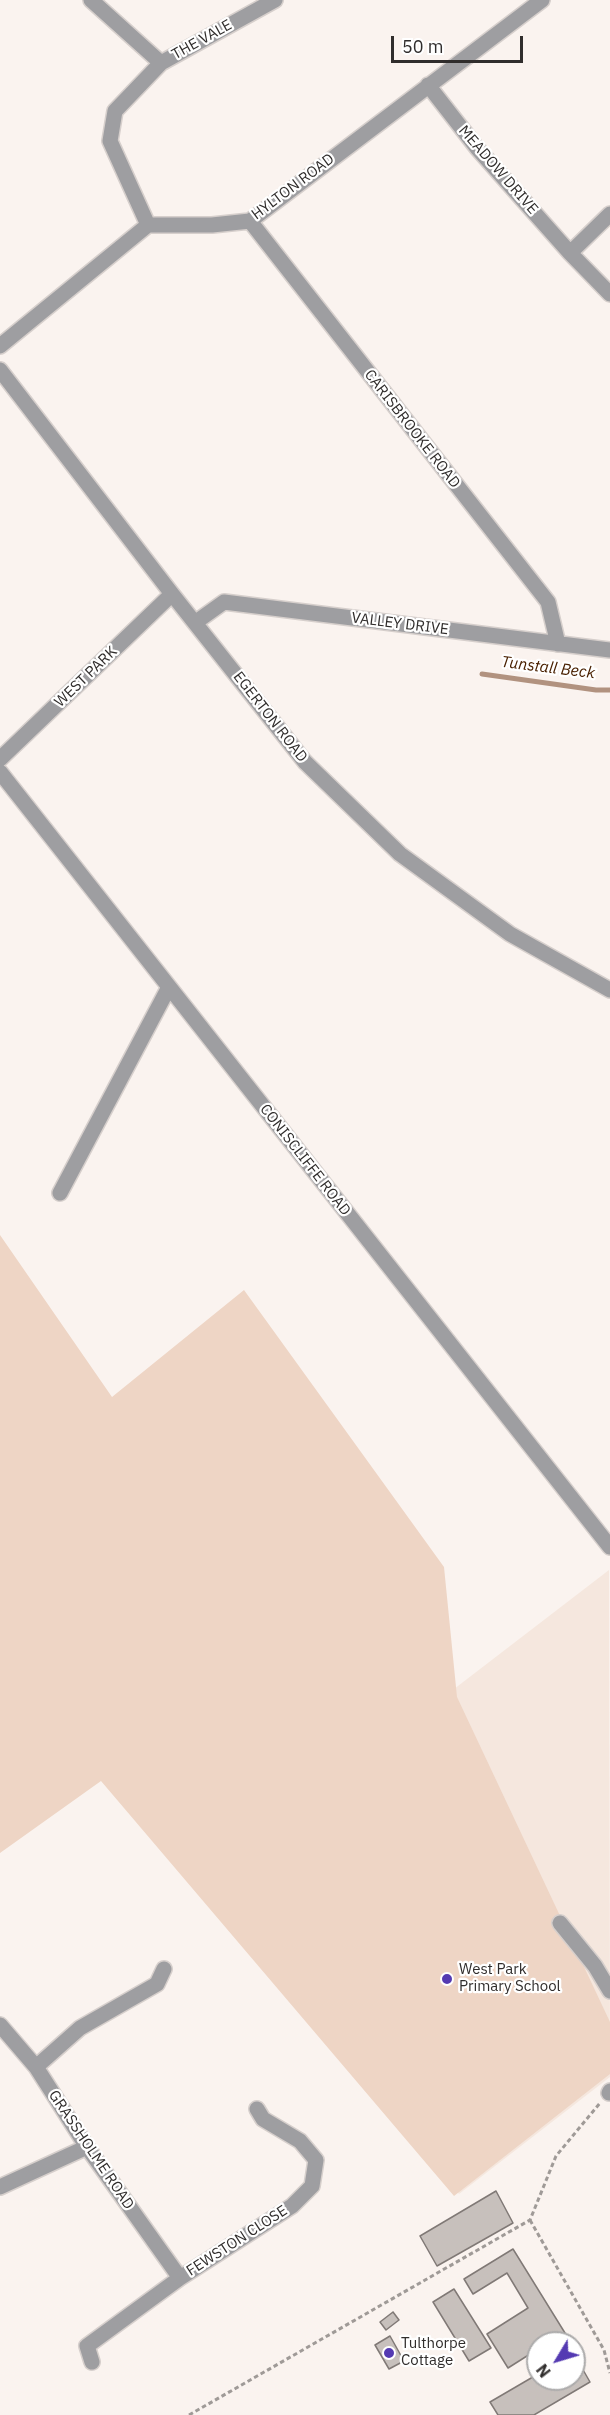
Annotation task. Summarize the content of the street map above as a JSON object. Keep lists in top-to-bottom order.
{
  "streets": {
    "street": [
      "THE VALE",
      "MEADOW DRIVE",
      "HYLTON ROAD",
      "CARISBROOKE ROAD",
      "VALLEY DRIVE",
      "WEST PARK",
      "EGERTON ROAD",
      "CONISCLIFFE ROAD",
      "GRASSHOLME ROAD",
      "FEWSTON CLOSE"
    ]
  },
  "crossings": [
    ["THE VALE", "HYLTON ROAD"],
    ["MEADOW DRIVE", "HYLTON ROAD"],
    ["HYLTON ROAD", "CARISBROOKE ROAD"],
    ["CARISBROOKE ROAD", "VALLEY DRIVE"],
    ["VALLEY DRIVE", "EGERTON ROAD"],
    ["WEST PARK", "EGERTON ROAD"],
    ["GRASSHOLME ROAD", "FEWSTON CLOSE"]
  ],
  "water": ["Tunstall Beck"],
  "places": ["West Park Primary School", "Tulthorpe Cottage"],
  "scale_bar": "50 m",
  "north": "bottom left"
}
